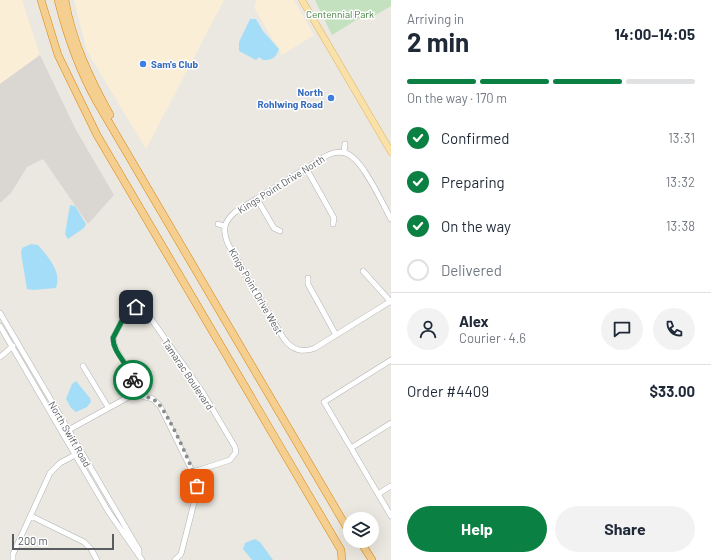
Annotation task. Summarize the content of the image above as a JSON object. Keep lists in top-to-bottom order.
{
  "streets": {
    "street": [
      "Kings Point Drive North",
      "Kings Point Drive West",
      "Tamarac Boulevard",
      "North Swift Road"
    ]
  },
  "crossings": [
    ["Kings Point Drive North", "Kings Point Drive West"]
  ],
  "parks": ["Centennial Park"],
  "places": ["Sam's Club", "North Rohlwing Road"],
  "scale_bar": "200 m",
  "page": {
    "heading": ["2 min", "Arriving in", "14:00–14:05"],
    "panel": [
      "Alex",
      "Courier · 4.6",
      "Order #4409",
      "$33.00"
    ],
    "bar": "On the way · 170 m",
    "list": [
      ["Confirmed", "13:31"],
      ["Preparing", "13:32"],
      ["On the way", "13:38"],
      "Delivered"
    ],
    "buttons": ["Help", "Share"],
    "scale": "200 m"
  }
}
